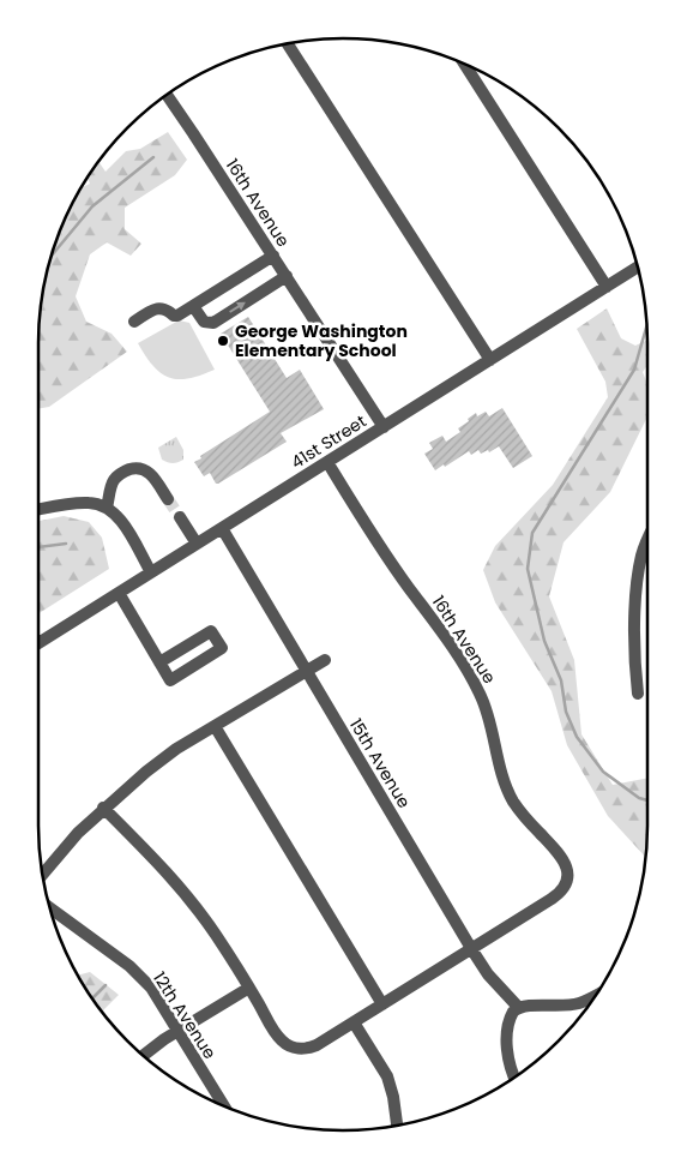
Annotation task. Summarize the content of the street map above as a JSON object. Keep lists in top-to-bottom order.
{
  "streets": {
    "street": [
      "16th Avenue",
      "41st Street",
      "15th Avenue",
      "12th Avenue"
    ]
  },
  "crossings": [
    ["16th Avenue", "41st Street"],
    ["16th Avenue", "15th Avenue"],
    ["41st Street", "15th Avenue"]
  ],
  "places": ["George Washington Elementary School"]
}
